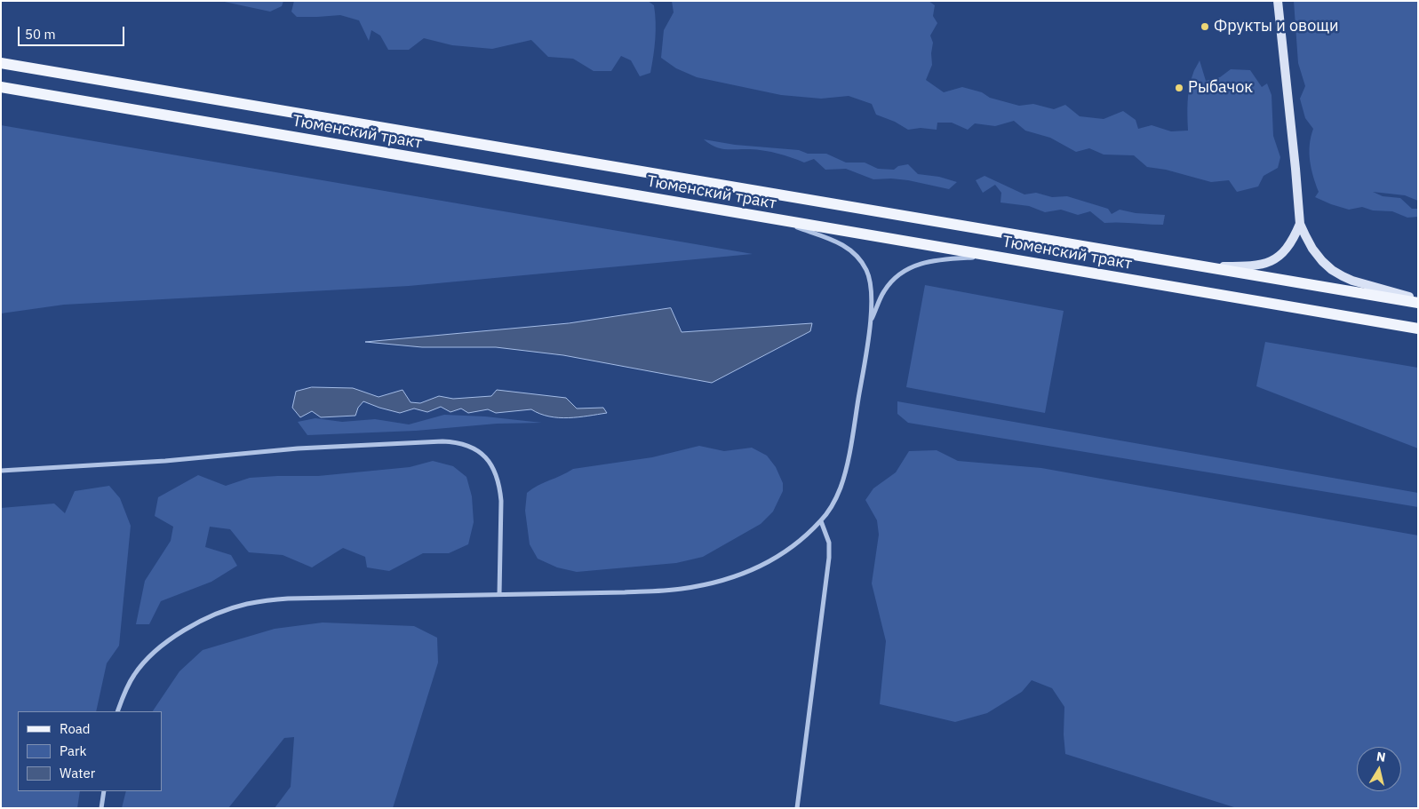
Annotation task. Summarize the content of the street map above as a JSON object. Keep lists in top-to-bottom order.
{
  "streets": {
    "main road": ["Тюменский тракт"]
  },
  "places": ["Фрукты и овощи", "Рыбачок"],
  "legend": ["Road", "Park", "Water"],
  "scale_bar": "50 m",
  "north": "top"
}
